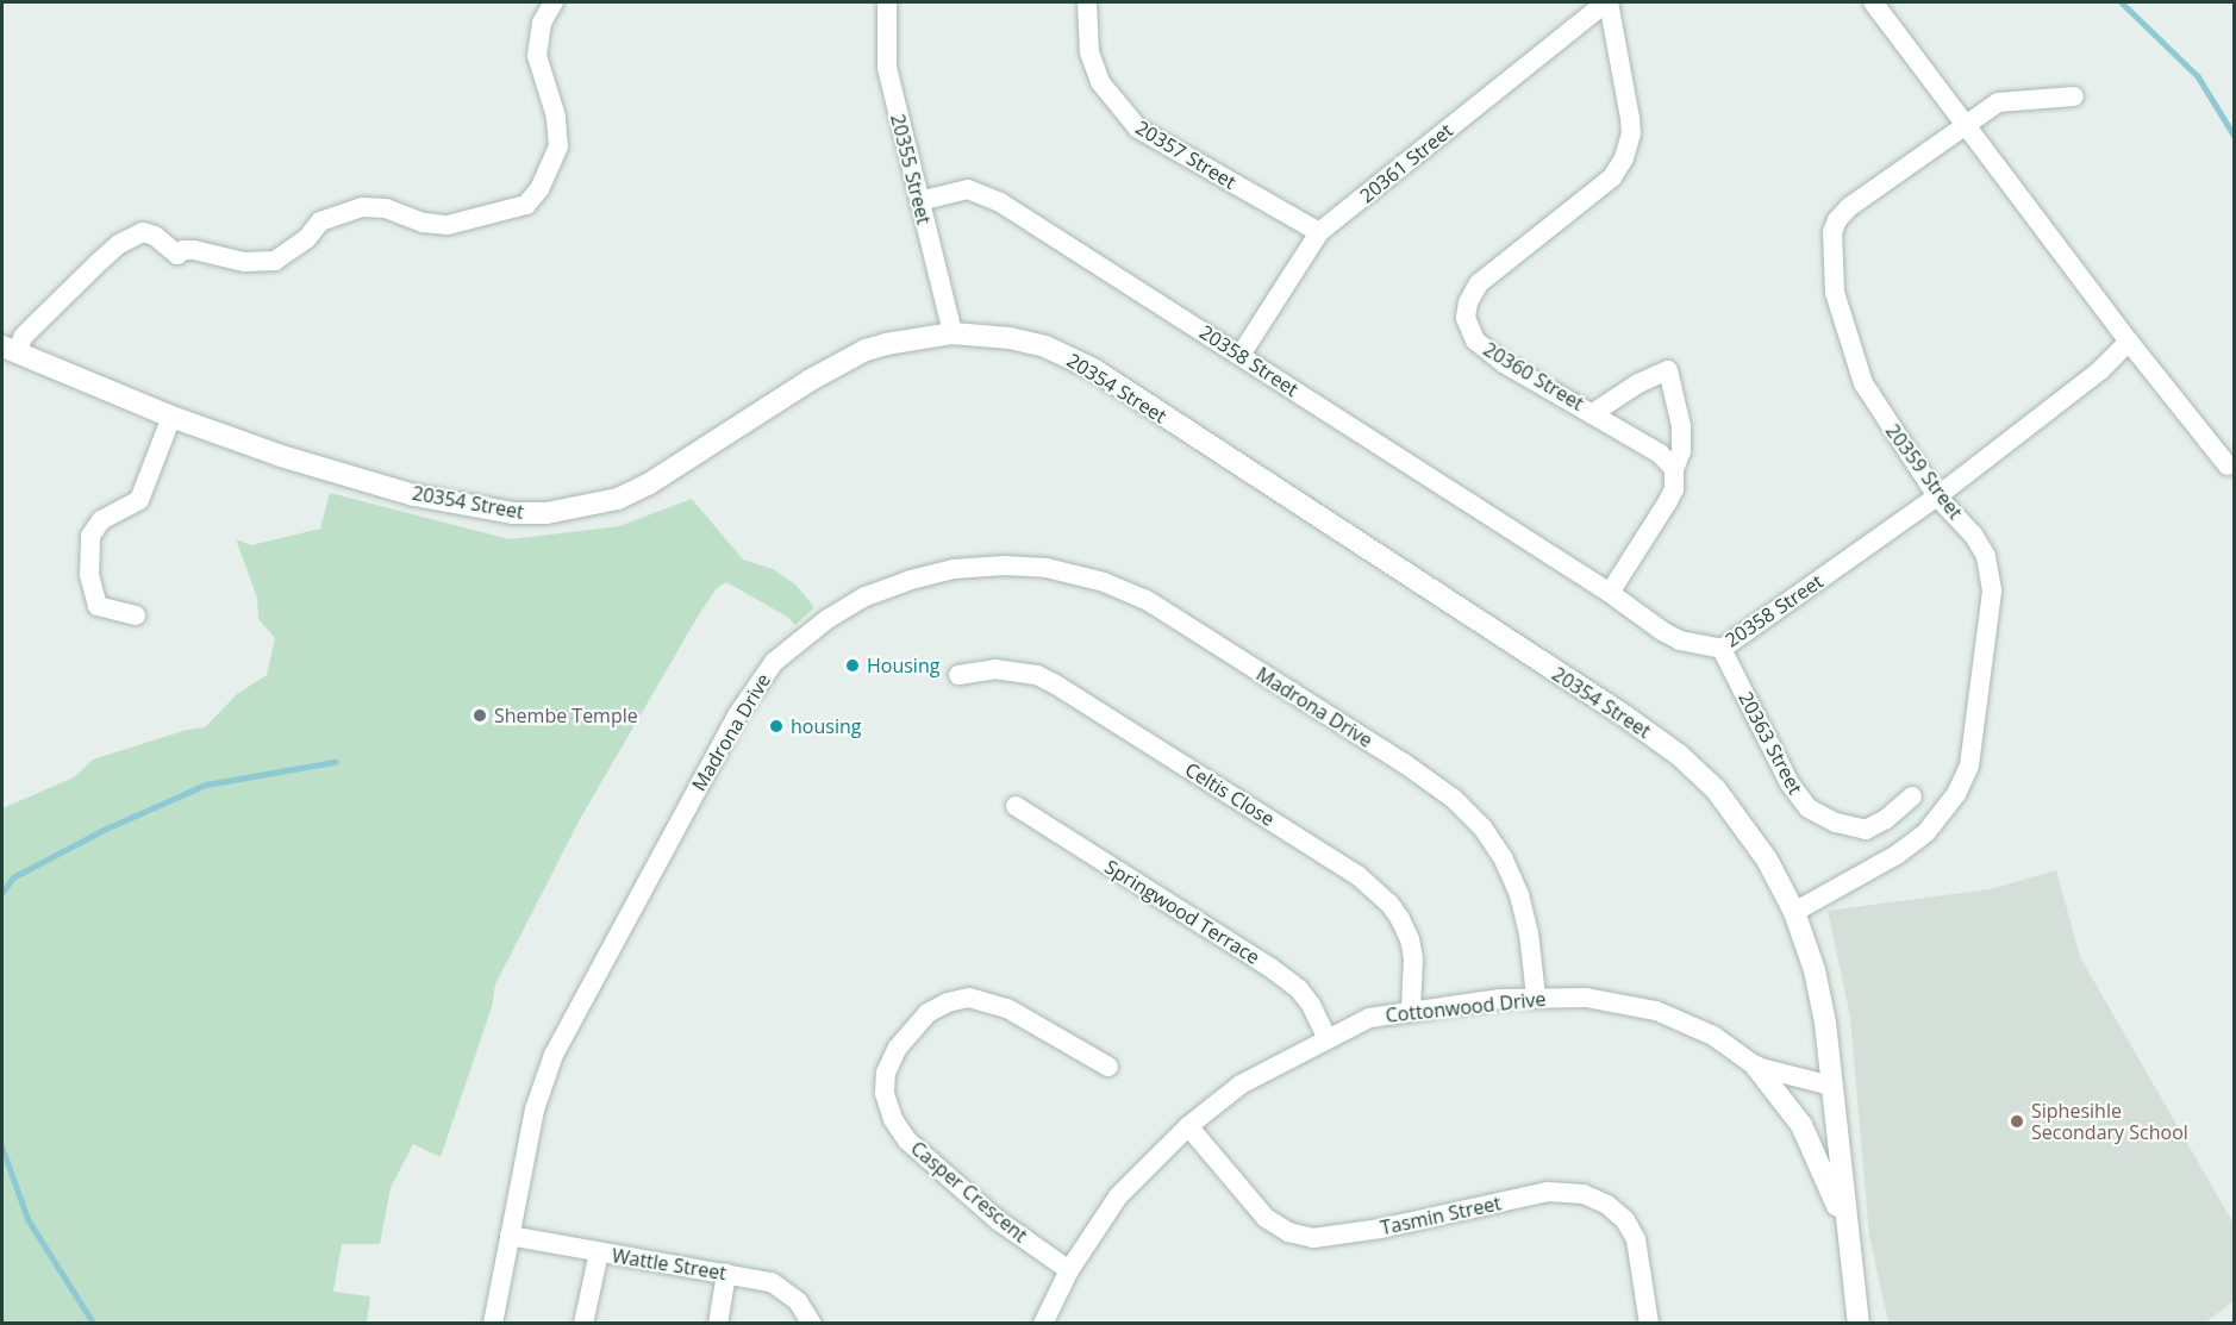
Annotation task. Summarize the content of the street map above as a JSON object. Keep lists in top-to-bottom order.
{
  "streets": {
    "street": [
      "20357 Street",
      "20361 Street",
      "20355 Street",
      "20358 Street",
      "20360 Street",
      "20354 Street",
      "20359 Street",
      "Madrona Drive",
      "20363 Street",
      "Celtis Close",
      "Springwood Terrace",
      "Cottonwood Drive",
      "Casper Crescent",
      "Tasmin Street",
      "Wattle Street"
    ]
  },
  "crossings": [
    ["20357 Street", "20361 Street"],
    ["20361 Street", "20358 Street"],
    ["20361 Street", "20360 Street"],
    ["20355 Street", "20358 Street"],
    ["20355 Street", "20354 Street"],
    ["20358 Street", "20359 Street"],
    ["20358 Street", "20363 Street"],
    ["20354 Street", "20359 Street"],
    ["20354 Street", "Cottonwood Drive"],
    ["Madrona Drive", "Cottonwood Drive"],
    ["Madrona Drive", "Wattle Street"],
    ["Celtis Close", "Cottonwood Drive"],
    ["Springwood Terrace", "Cottonwood Drive"],
    ["Cottonwood Drive", "Casper Crescent"],
    ["Cottonwood Drive", "Tasmin Street"]
  ],
  "places": [
    "Housing",
    "Shembe Temple",
    "housing",
    "Siphesihle Secondary School"
  ]
}
